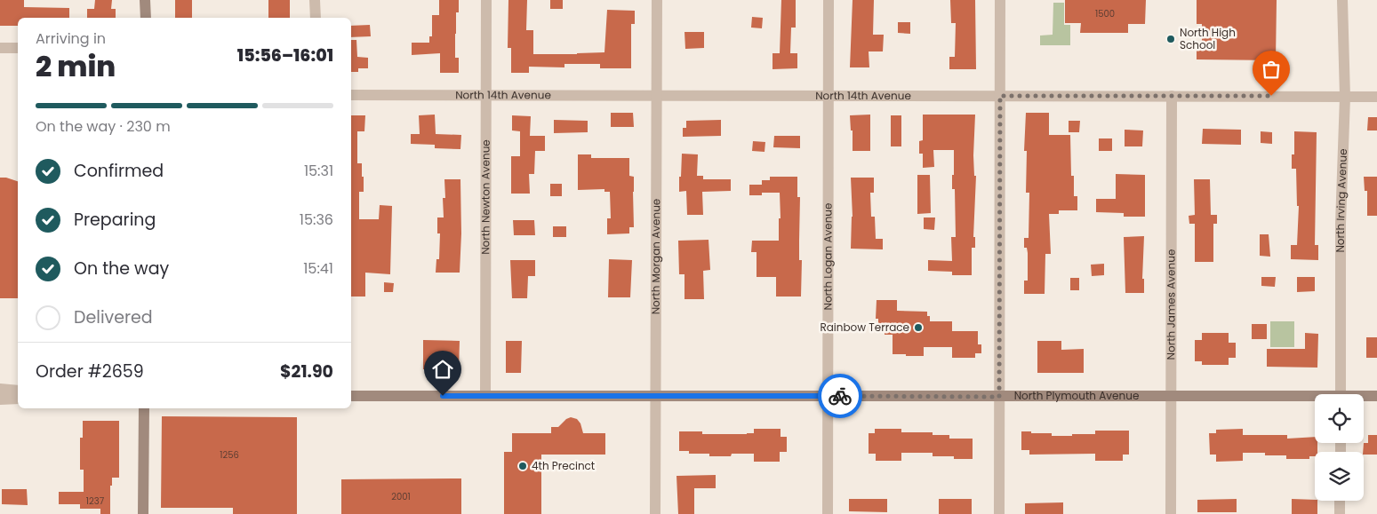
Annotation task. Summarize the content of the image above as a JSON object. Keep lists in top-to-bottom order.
{
  "streets": {
    "main road": ["North Plymouth Avenue"],
    "street": [
      "North 14th Avenue",
      "North Newton Avenue",
      "North Irving Avenue",
      "North Morgan Avenue",
      "North Logan Avenue",
      "North James Avenue"
    ]
  },
  "crossings": [
    ["North 14th Avenue", "North Newton Avenue"],
    ["North 14th Avenue", "North Irving Avenue"],
    ["North 14th Avenue", "North Morgan Avenue"],
    ["North 14th Avenue", "North Logan Avenue"],
    ["North 14th Avenue", "North James Avenue"],
    ["North Newton Avenue", "North Plymouth Avenue"],
    ["North Morgan Avenue", "North Plymouth Avenue"],
    ["North Logan Avenue", "North Plymouth Avenue"],
    ["North James Avenue", "North Plymouth Avenue"]
  ],
  "places": ["North High School", "Rainbow Terrace", "4th Precinct"],
  "house_numbers": [
    "1500",
    "1256",
    "2001",
    "1237"
  ],
  "page": {
    "heading": ["2 min", "Arriving in", "15:56–16:01"],
    "panel": ["Order #2659", "$21.90"],
    "bar": "On the way · 230 m",
    "list": [
      ["Confirmed", "15:31"],
      ["Preparing", "15:36"],
      ["On the way", "15:41"],
      "Delivered"
    ]
  }
}
